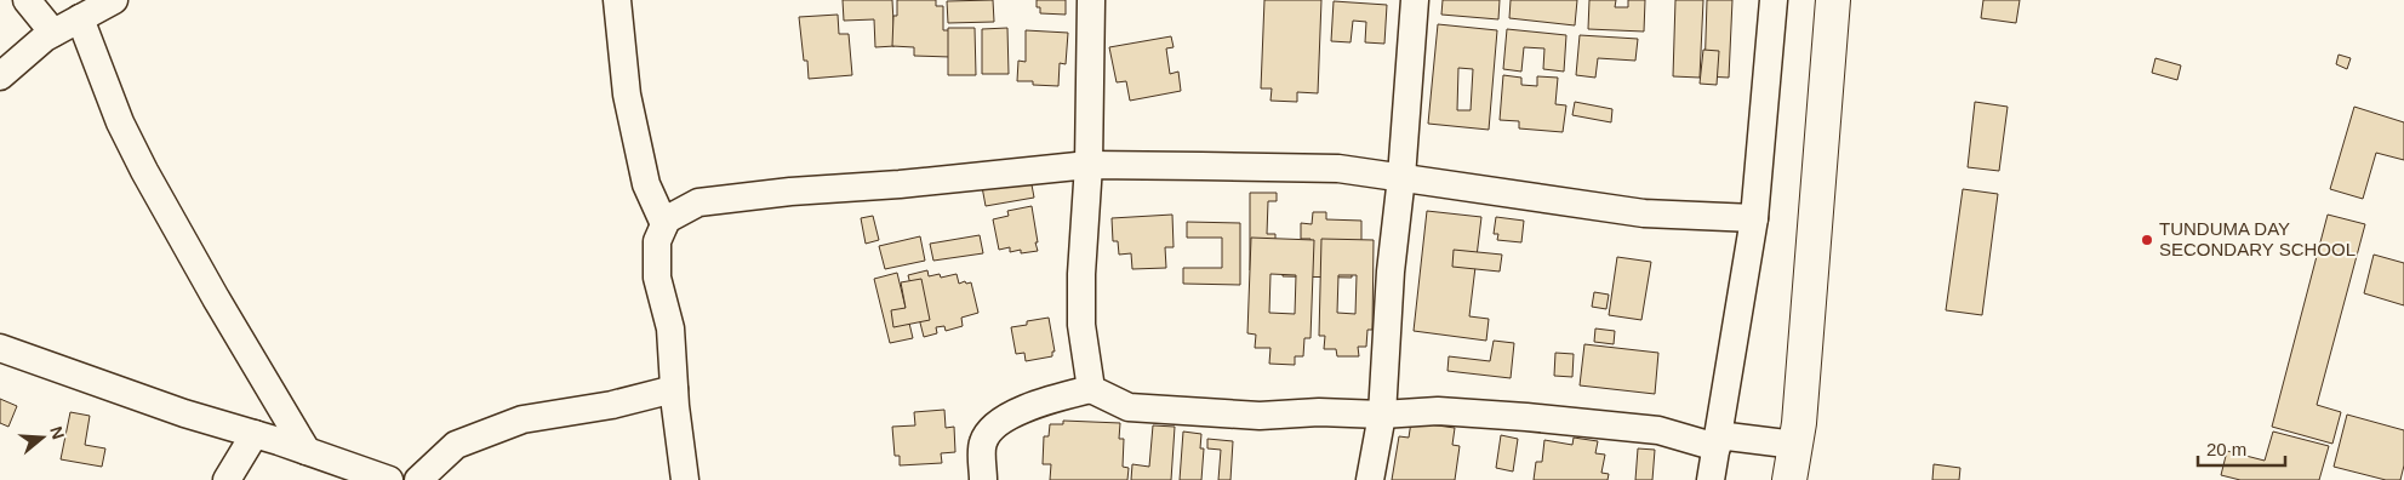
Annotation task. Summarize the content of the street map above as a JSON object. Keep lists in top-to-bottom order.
{
  "places": ["TUNDUMA DAY SECONDARY SCHOOL"],
  "scale_bar": "20 m",
  "north": "right"
}
